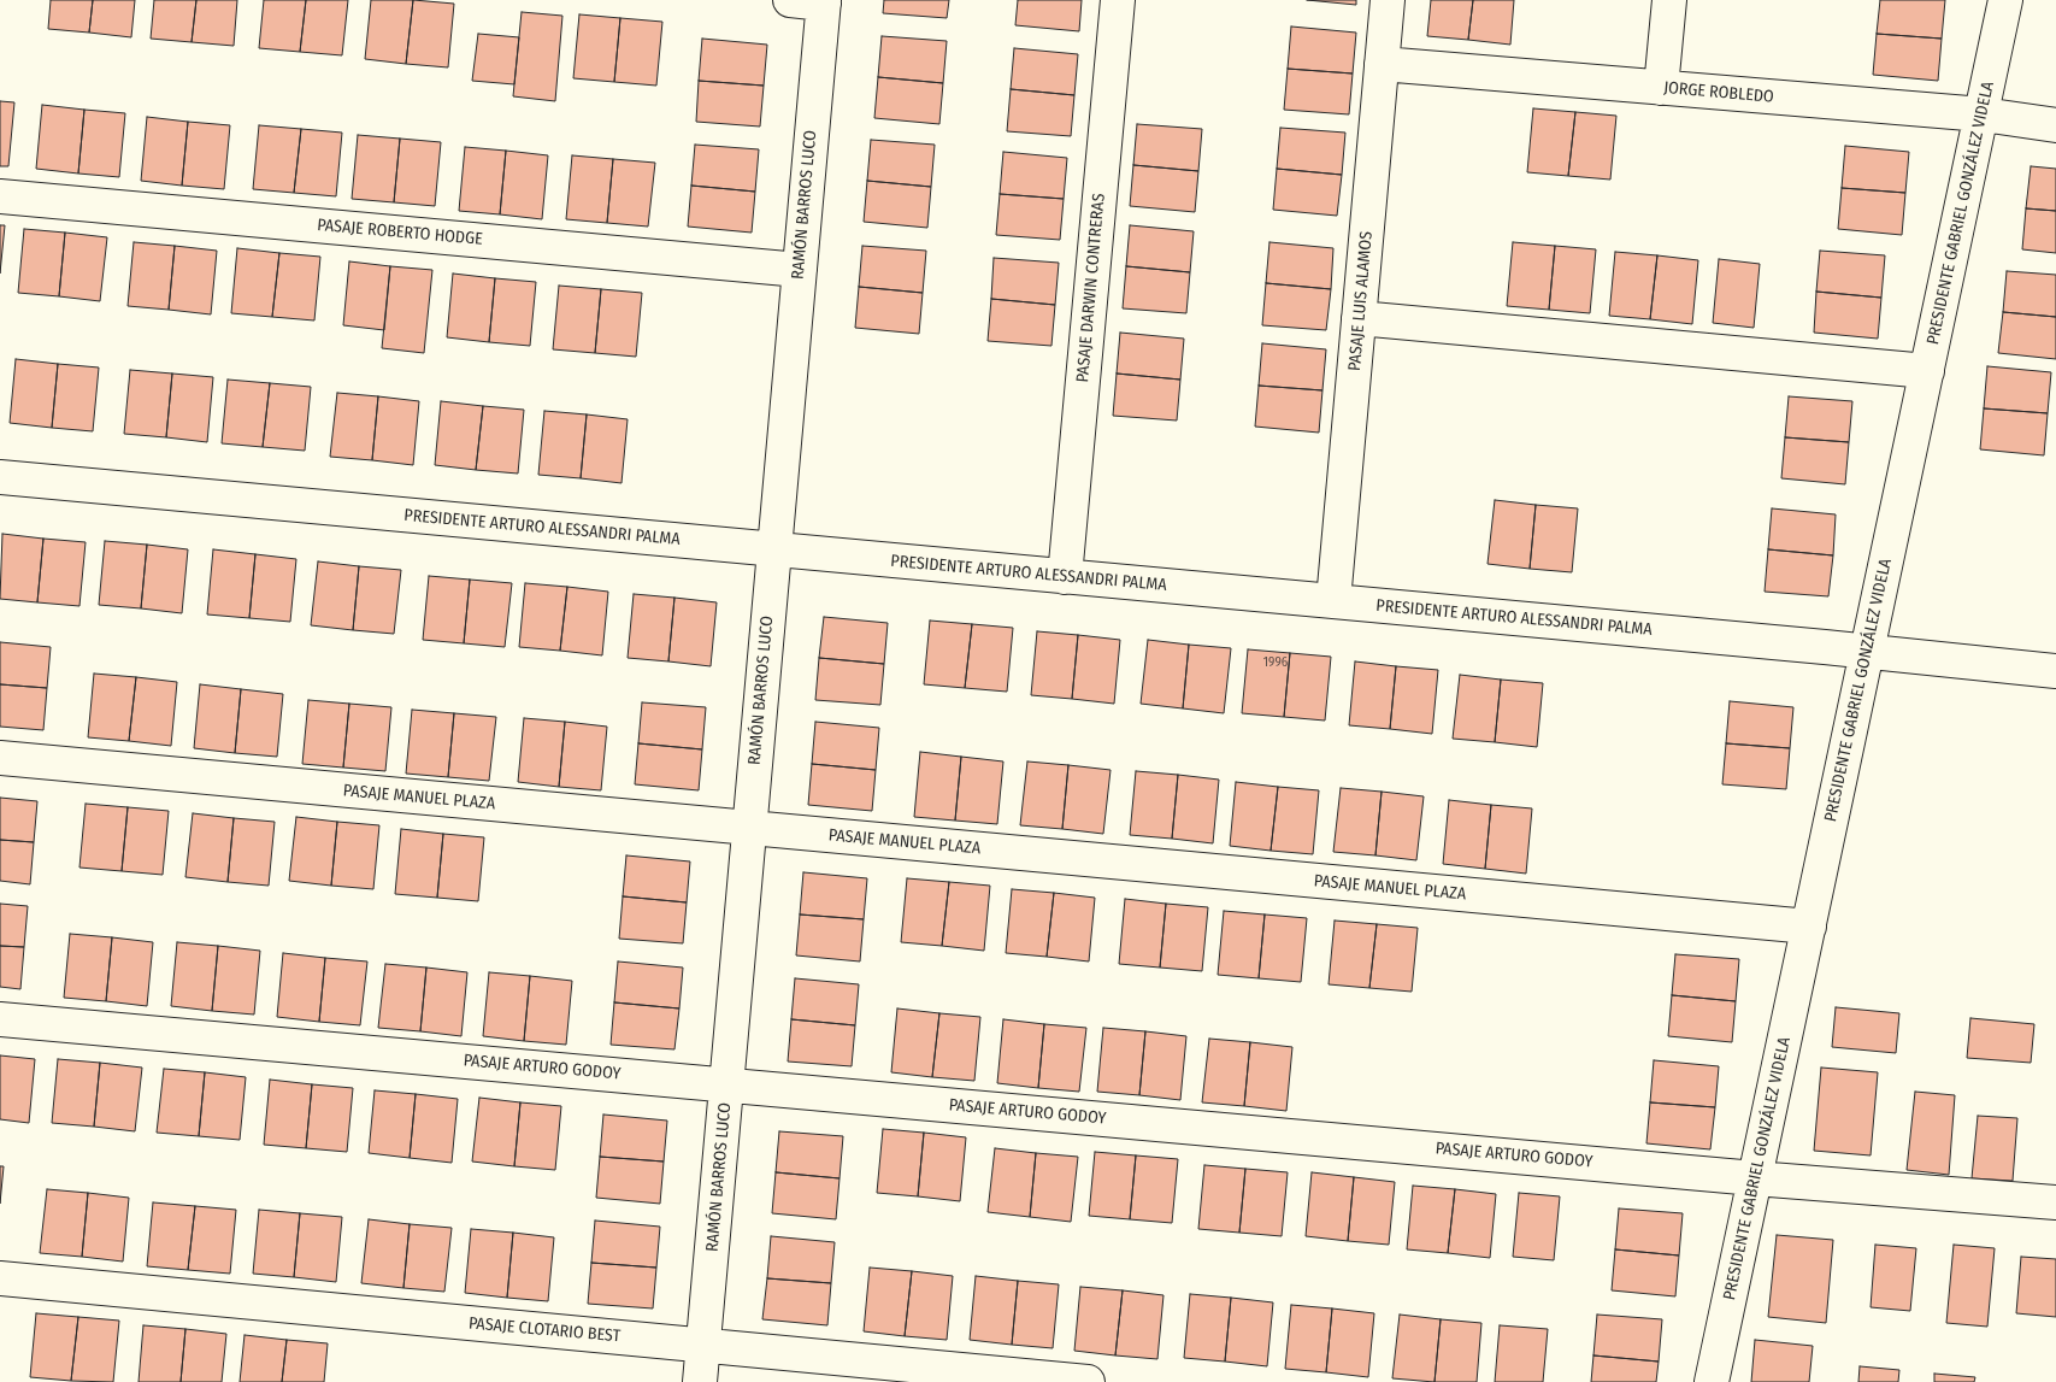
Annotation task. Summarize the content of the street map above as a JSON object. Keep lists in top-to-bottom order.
{
  "streets": {
    "street": [
      "JORGE ROBLEDO",
      "RAMÓN BARROS LUCO",
      "PRESIDENTE GABRIEL GONZÁLEZ VIDELA",
      "PASAJE ROBERTO HODGE",
      "PASAJE DARWIN CONTRERAS",
      "PASAJE LUIS ALAMOS",
      "PRESIDENTE ARTURO ALESSANDRI PALMA",
      "PASAJE MANUEL PLAZA",
      "PASAJE ARTURO GODOY",
      "PASAJE CLOTARIO BEST"
    ]
  },
  "crossings": [
    ["JORGE ROBLEDO", "PRESIDENTE GABRIEL GONZÁLEZ VIDELA"],
    ["JORGE ROBLEDO", "PASAJE LUIS ALAMOS"],
    ["RAMÓN BARROS LUCO", "PASAJE ROBERTO HODGE"],
    ["RAMÓN BARROS LUCO", "PRESIDENTE ARTURO ALESSANDRI PALMA"],
    ["RAMÓN BARROS LUCO", "PASAJE MANUEL PLAZA"],
    ["RAMÓN BARROS LUCO", "PASAJE ARTURO GODOY"],
    ["RAMÓN BARROS LUCO", "PASAJE CLOTARIO BEST"],
    ["PRESIDENTE GABRIEL GONZÁLEZ VIDELA", "PRESIDENTE ARTURO ALESSANDRI PALMA"],
    ["PRESIDENTE GABRIEL GONZÁLEZ VIDELA", "PASAJE MANUEL PLAZA"],
    ["PRESIDENTE GABRIEL GONZÁLEZ VIDELA", "PASAJE ARTURO GODOY"],
    ["PASAJE DARWIN CONTRERAS", "PRESIDENTE ARTURO ALESSANDRI PALMA"],
    ["PASAJE LUIS ALAMOS", "PRESIDENTE ARTURO ALESSANDRI PALMA"]
  ],
  "house_numbers": ["1996"]
}
